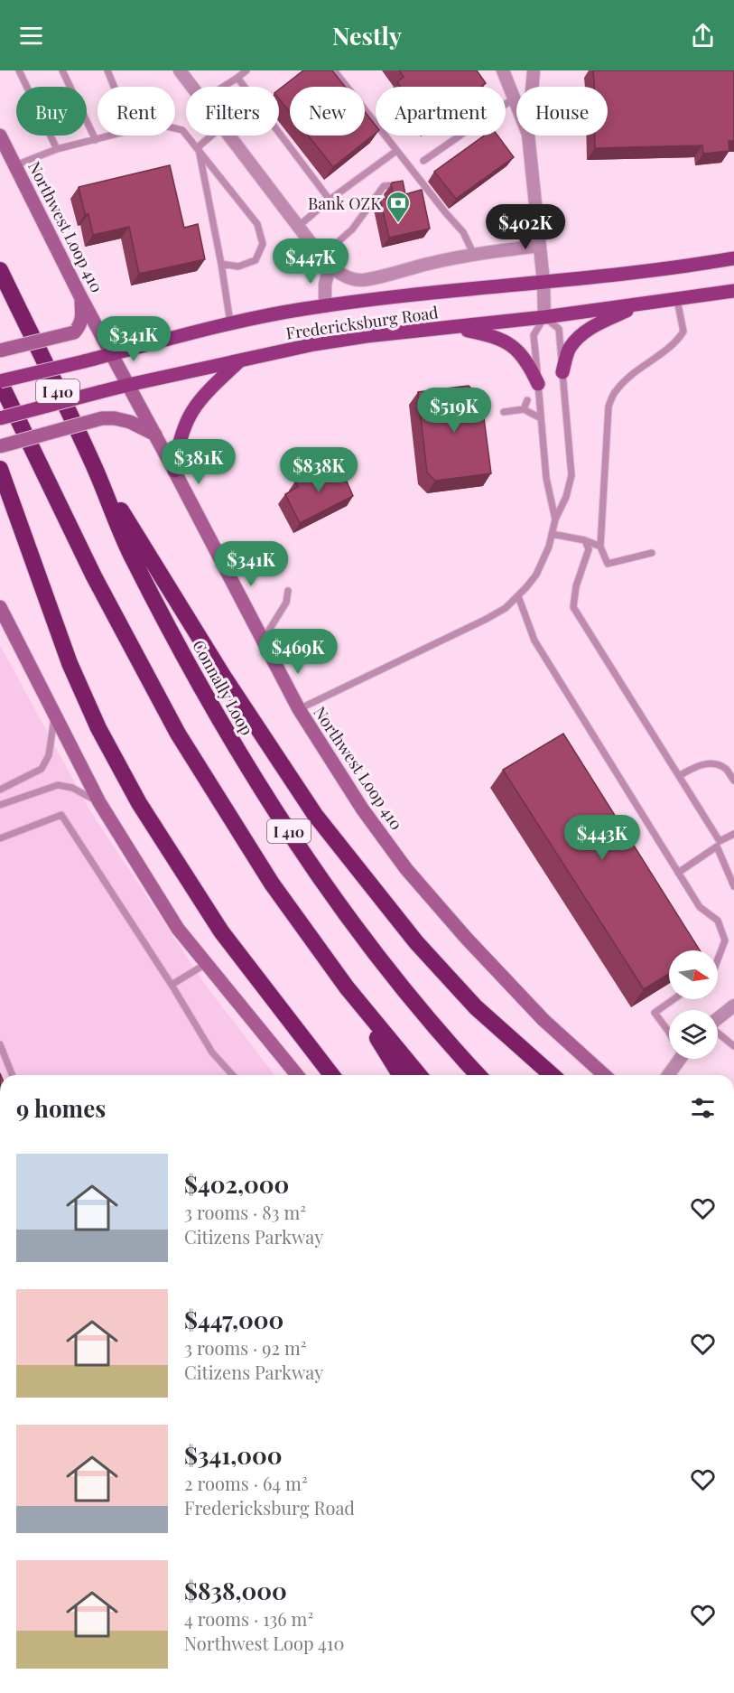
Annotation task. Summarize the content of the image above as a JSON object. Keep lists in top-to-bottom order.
{
  "streets": {
    "highway": ["I 410", "Connally Loop"],
    "main road": ["Northwest Loop 410", "Fredericksburg Road"]
  },
  "crossings": [
    ["Northwest Loop 410", "Fredericksburg Road"],
    ["Fredericksburg Road", "I 410"]
  ],
  "places": {
    "bank": ["Bank OZK"]
  },
  "north": "right",
  "page": {
    "header": "Nestly",
    "chip": [
      "Buy",
      "Rent",
      "Filters",
      "New",
      "Apartment",
      "House"
    ],
    "price": [
      "$402K",
      "$447K",
      "$341K",
      "$519K",
      "$381K",
      "$838K",
      "$341K",
      "$469K",
      "$443K"
    ],
    "heading": "9 homes",
    "list": [
      {
        "name": "$402,000",
        "note": "3 rooms · 83 m² · Citizens Parkway"
      },
      {
        "name": "$447,000",
        "note": "3 rooms · 92 m² · Citizens Parkway"
      },
      {
        "name": "$341,000",
        "note": "2 rooms · 64 m² · Fredericksburg Road"
      },
      {
        "name": "$838,000",
        "note": "4 rooms · 136 m² · Northwest Loop 410"
      }
    ]
  }
}
